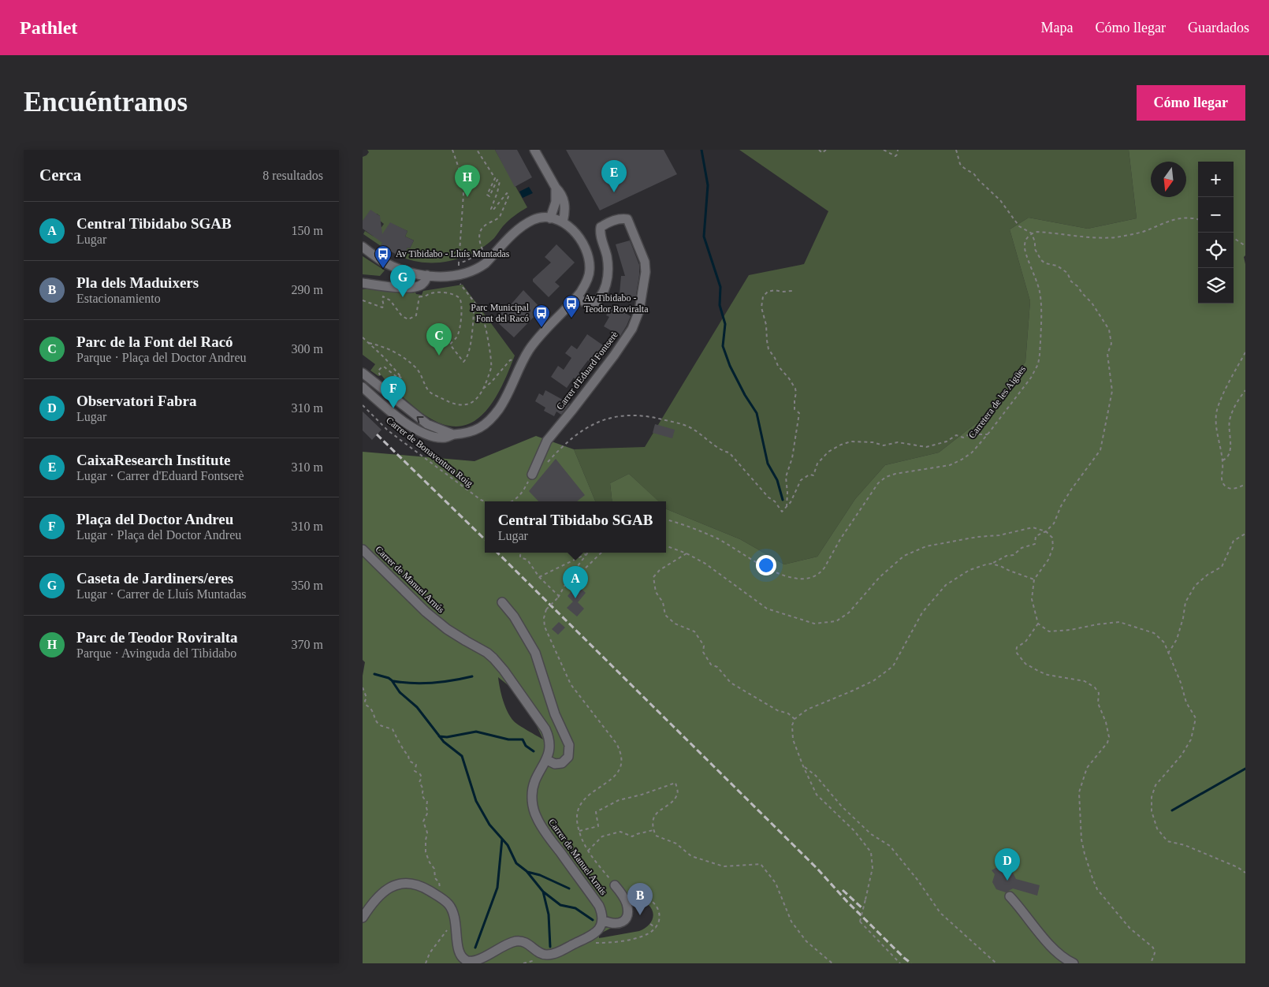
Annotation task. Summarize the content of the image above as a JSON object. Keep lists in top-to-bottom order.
{
  "streets": {
    "street": ["Carrer d'Eduard Fontserè", "Carrer de Manuel Arnús"],
    "path": ["Carretera de les Aigües", "Carrer de Bonaventura Roig"]
  },
  "places": {
    "bus stop": ["Av Tibidabo - Lluís Muntadas", "Av Tibidabo - Teodor Roviralta", "Parc Municipal Font del Racó"]
  },
  "north": "bottom",
  "page": {
    "header": "Pathlet",
    "nav": ["Mapa", "Cómo llegar", "Guardados"],
    "buttons": "Cómo llegar",
    "title": "Encuéntranos",
    "heading": ["Cerca", "8 resultados"],
    "pins": [
      "E",
      "H",
      "G",
      "C",
      "F",
      "A",
      "D",
      "B"
    ],
    "map_buttons": ["+", "−"],
    "list": [
      {
        "mark": "A",
        "name": "Central Tibidabo SGAB",
        "note": "Lugar",
        "value": "150 m"
      },
      {
        "mark": "B",
        "name": "Pla dels Maduixers",
        "note": "Estacionamiento",
        "value": "290 m"
      },
      {
        "mark": "C",
        "name": "Parc de la Font del Racó",
        "note": "Parque · Plaça del Doctor Andreu",
        "value": "300 m"
      },
      {
        "mark": "D",
        "name": "Observatori Fabra",
        "note": "Lugar",
        "value": "310 m"
      },
      {
        "mark": "E",
        "name": "CaixaResearch Institute",
        "note": "Lugar · Carrer d'Eduard Fontserè",
        "value": "310 m"
      },
      {
        "mark": "F",
        "name": "Plaça del Doctor Andreu",
        "note": "Lugar · Plaça del Doctor Andreu",
        "value": "310 m"
      },
      {
        "mark": "G",
        "name": "Caseta de Jardiners/eres",
        "note": "Lugar · Carrer de Lluís Muntadas",
        "value": "350 m"
      },
      {
        "mark": "H",
        "name": "Parc de Teodor Roviralta",
        "note": "Parque · Avinguda del Tibidabo",
        "value": "370 m"
      }
    ],
    "popup": ["Central Tibidabo SGAB", "Lugar"]
  }
}
